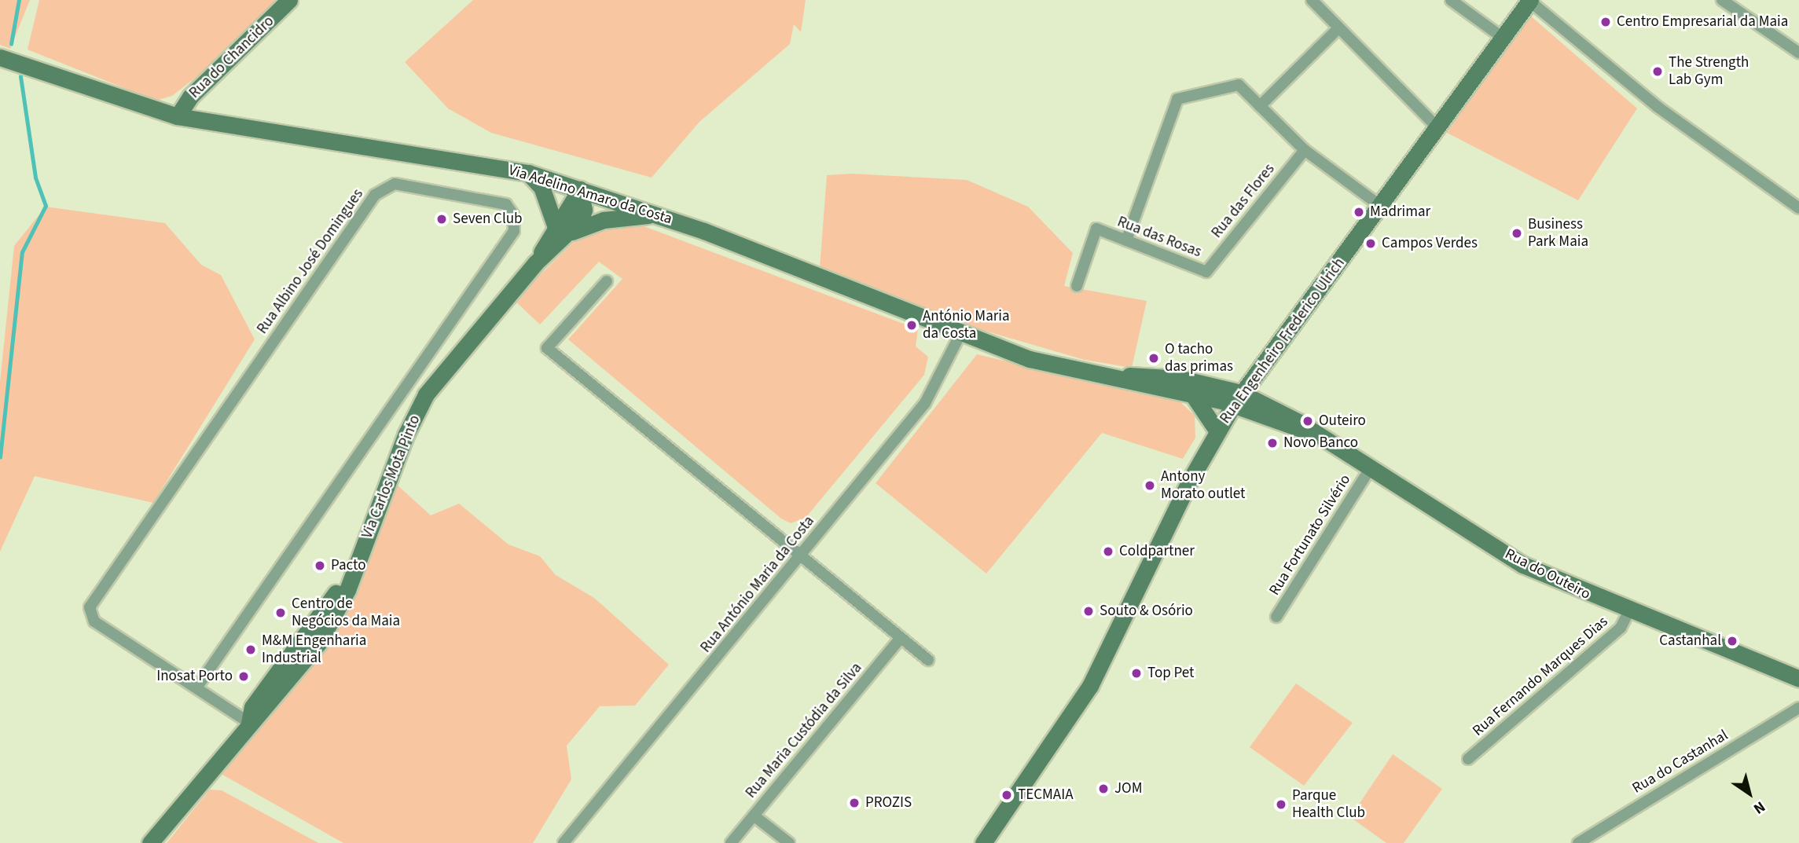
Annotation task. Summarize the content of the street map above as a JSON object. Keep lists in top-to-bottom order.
{
  "streets": {
    "main road": [
      "Rua do Chancidro",
      "Via Adelino Amaro da Costa",
      "Rua Engenheiro Frederico Ulrich",
      "Via Carlos Mota Pinto",
      "Rua do Outeiro"
    ],
    "street": [
      "Rua das Flores",
      "Rua das Rosas",
      "Rua Albino José Domingues",
      "Rua Fortunato Silvério",
      "Rua António Maria da Costa",
      "Rua Fernando Marques Dias",
      "Rua Maria Custódia da Silva",
      "Rua do Castanhal"
    ]
  },
  "crossings": [
    ["Rua do Chancidro", "Via Adelino Amaro da Costa"],
    ["Via Adelino Amaro da Costa", "Rua Engenheiro Frederico Ulrich"],
    ["Via Adelino Amaro da Costa", "Via Carlos Mota Pinto"],
    ["Via Adelino Amaro da Costa", "Rua do Outeiro"],
    ["Via Adelino Amaro da Costa", "Rua António Maria da Costa"],
    ["Rua das Flores", "Rua das Rosas"],
    ["Rua Albino José Domingues", "Via Carlos Mota Pinto"],
    ["Rua Engenheiro Frederico Ulrich", "Rua do Outeiro"],
    ["Rua Fortunato Silvério", "Rua do Outeiro"],
    ["Rua do Outeiro", "Rua Fernando Marques Dias"]
  ],
  "places": [
    "Centro Empresarial da Maia",
    "The Strength Lab Gym",
    "Madrimar",
    "Seven Club",
    "Business Park Maia",
    "Campos Verdes",
    "António Maria da Costa",
    "O tacho das primas",
    "Outeiro",
    "Novo Banco",
    "Antony Morato outlet",
    "Coldpartner",
    "Pacto",
    "Souto & Osório",
    "Centro de Negócios da Maia",
    "Castanhal",
    "M&M Engenharia Industrial",
    "Top Pet",
    "Inosat Porto",
    "JOM",
    "TECMAIA",
    "PROZIS",
    "Parque Health Club"
  ],
  "north": "bottom right"
}
